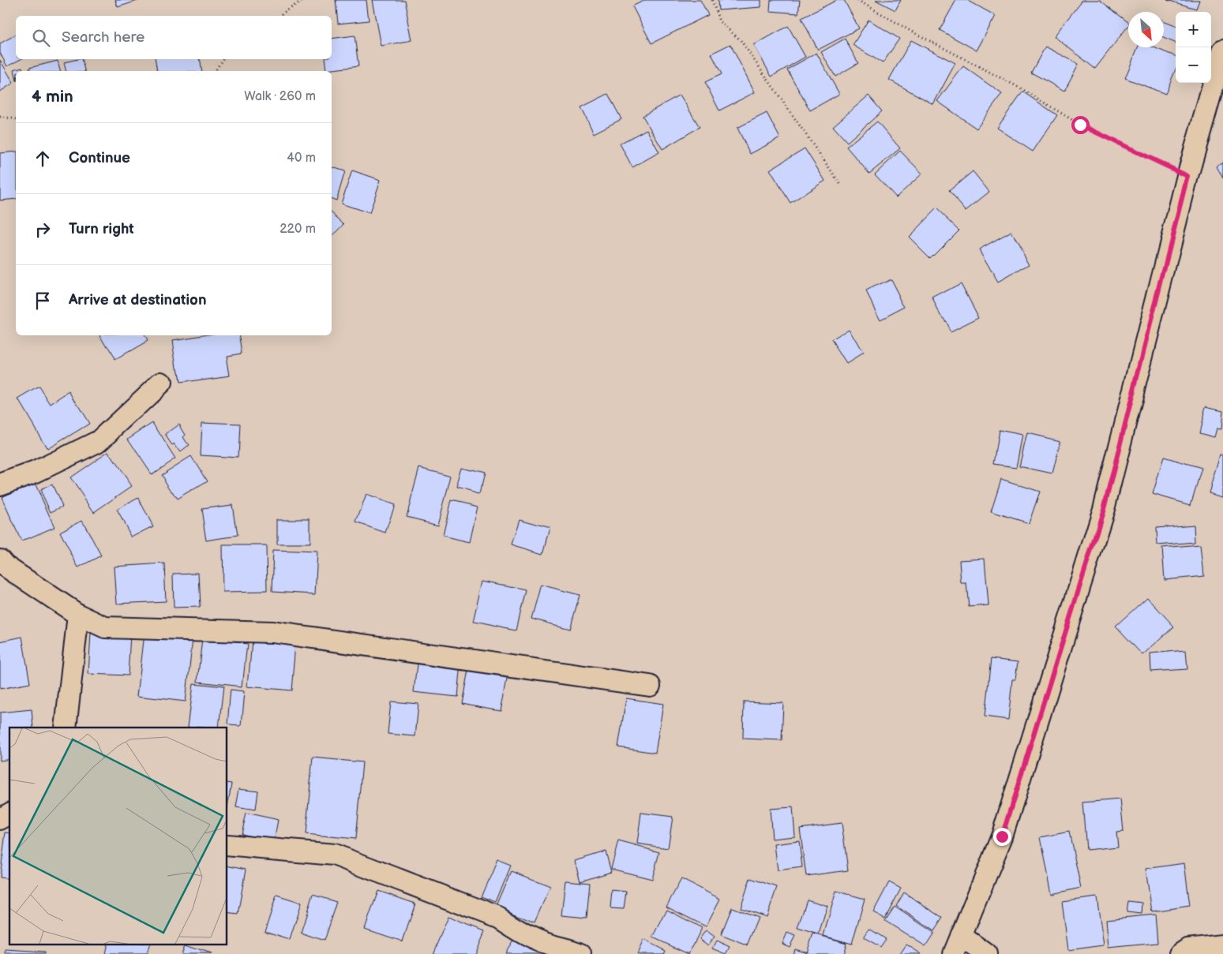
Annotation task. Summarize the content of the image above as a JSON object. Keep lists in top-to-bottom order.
{
  "north": "bottom right",
  "page": {
    "map_buttons": ["+", "−"],
    "search": "Search here",
    "heading": ["4 min", "Walk · 260 m"],
    "list": [
      ["Continue", "40 m"],
      ["Turn right", "220 m"],
      "Arrive at destination"
    ]
  }
}
